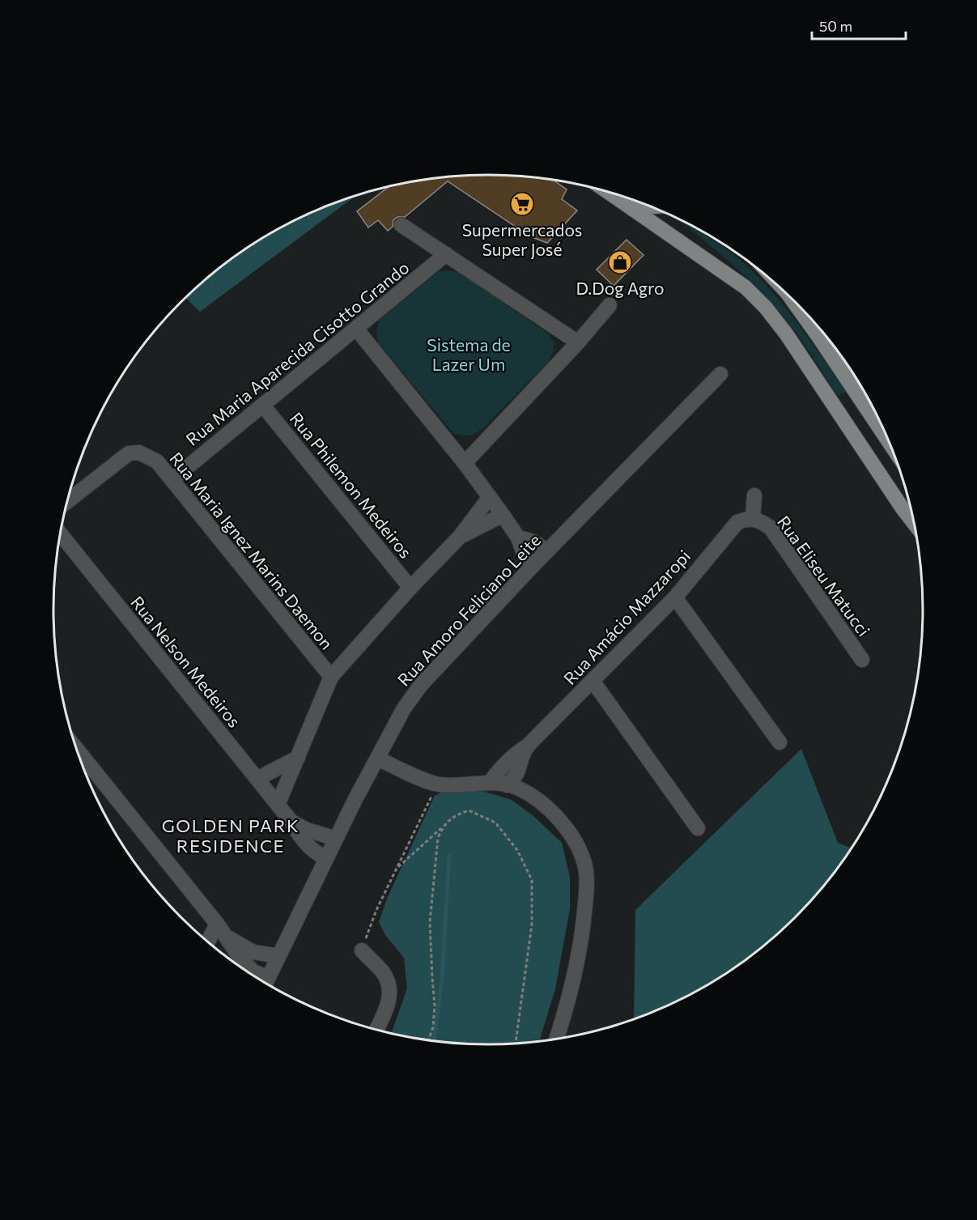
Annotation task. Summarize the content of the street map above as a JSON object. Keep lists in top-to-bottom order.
{
  "streets": {
    "street": [
      "Rua Maria Aparecida Cisotto Grando",
      "Rua Philemon Medeiros",
      "Rua Maria Ignez Marins Daemon",
      "Rua Eliseu Matucci",
      "Rua Amoro Feliciano Leite",
      "Rua Amácio Mazzaropi",
      "Rua Nelson Medeiros"
    ]
  },
  "crossings": [
    ["Rua Maria Aparecida Cisotto Grando", "Rua Philemon Medeiros"],
    ["Rua Maria Aparecida Cisotto Grando", "Rua Maria Ignez Marins Daemon"],
    ["Rua Eliseu Matucci", "Rua Amácio Mazzaropi"],
    ["Rua Amoro Feliciano Leite", "Rua Nelson Medeiros"]
  ],
  "districts": ["GOLDEN PARK RESIDENCE"],
  "parks": ["Sistema de Lazer Um"],
  "places": {
    "supermarket": ["Supermercados Super José"],
    "shop": ["D.Dog Agro"]
  },
  "scale_bar": "50 m"
}
